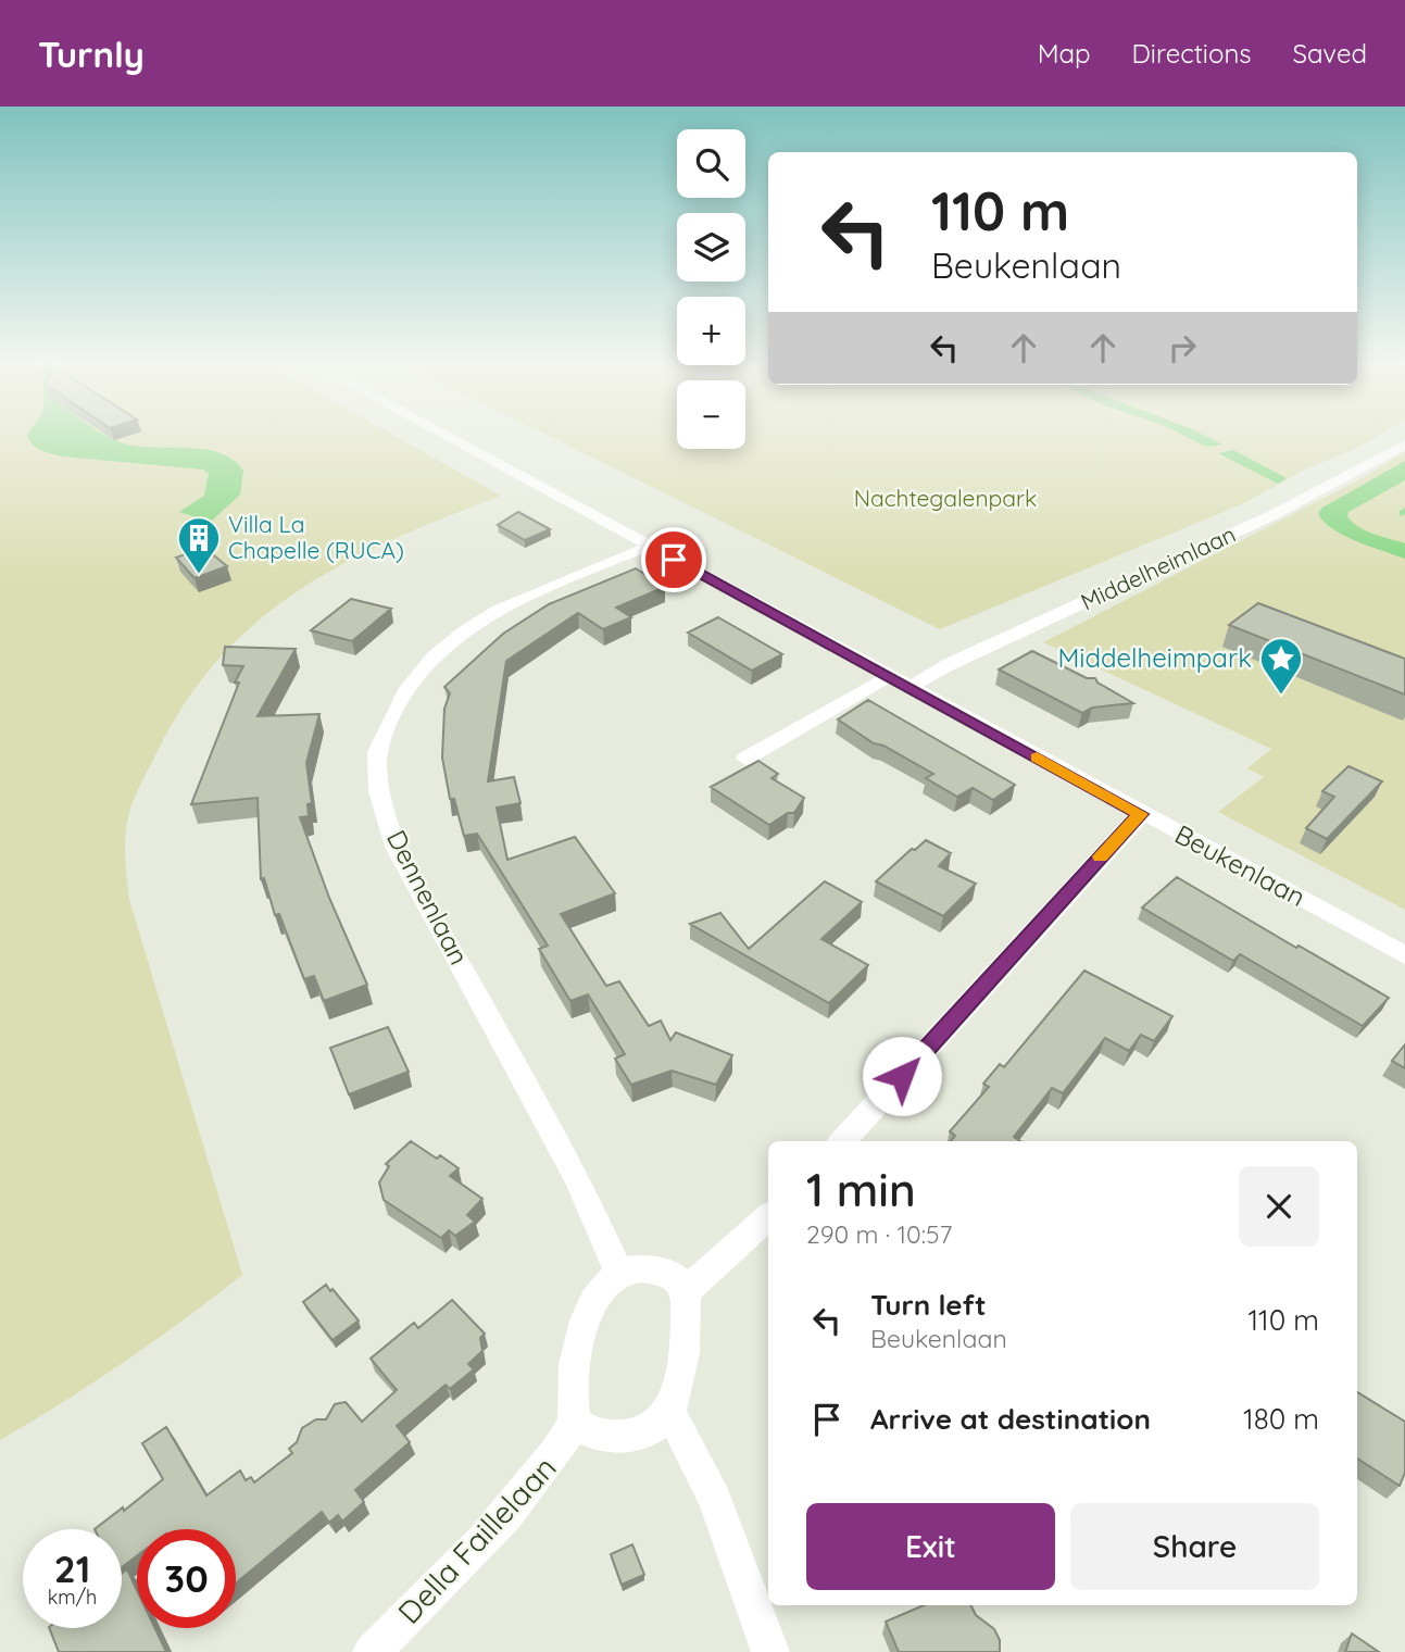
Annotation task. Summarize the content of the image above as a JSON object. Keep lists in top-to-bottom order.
{
  "streets": {
    "street": [
      "Middelheimlaan",
      "Beukenlaan",
      "Dennenlaan",
      "Della Faillelaan"
    ]
  },
  "crossings": [
    ["Middelheimlaan", "Beukenlaan"],
    ["Beukenlaan", "Dennenlaan"],
    ["Dennenlaan", "Della Faillelaan"]
  ],
  "parks": ["Nachtegalenpark"],
  "places": {
    "building": ["Villa La Chapelle (RUCA)"],
    "place": ["Middelheimpark"]
  },
  "page": {
    "header": "Turnly",
    "nav": ["Map", "Directions", "Saved"],
    "map_buttons": ["+", "−"],
    "turn": ["110 m", "Beukenlaan"],
    "heading": ["1 min", "290 m · 10:57"],
    "list": [
      {
        "name": "Turn left",
        "note": "Beukenlaan",
        "value": "110 m"
      },
      {
        "name": "Arrive at destination",
        "value": "180 m"
      }
    ],
    "buttons": ["Exit", "Share"],
    "speed": "21 km/h",
    "limit": "30"
  }
}
